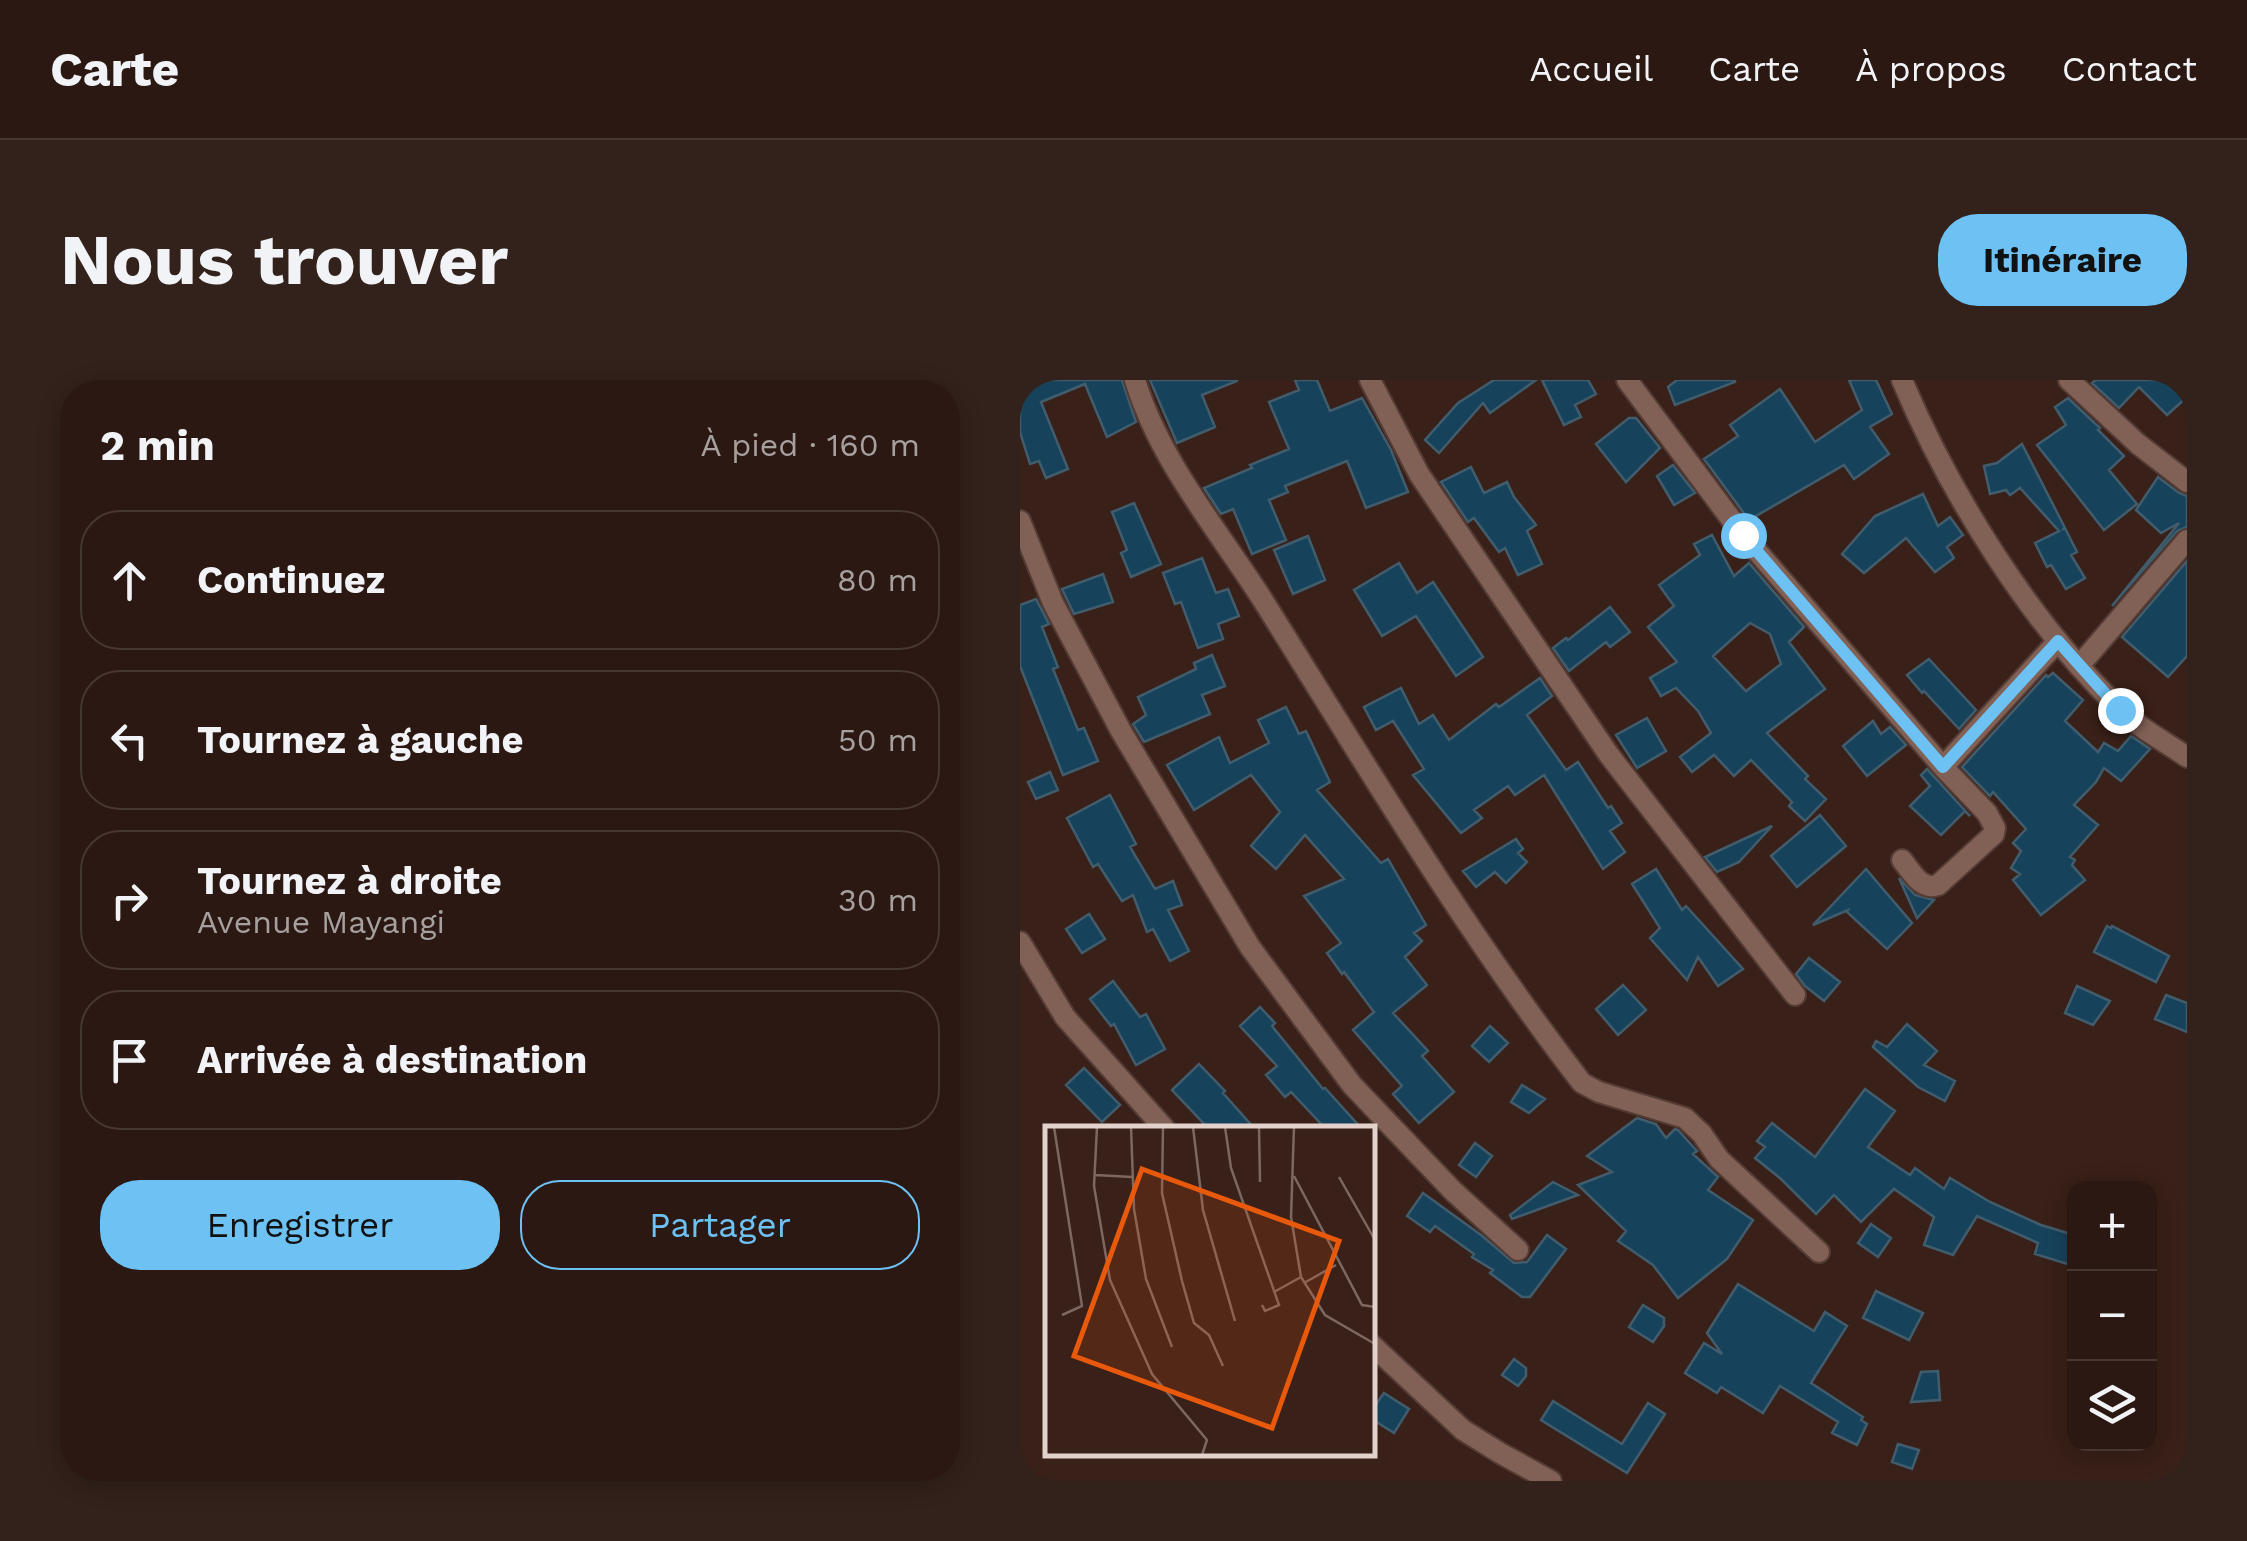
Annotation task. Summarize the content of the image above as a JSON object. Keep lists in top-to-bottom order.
{
  "page": {
    "header": "Carte",
    "nav": [
      "Accueil",
      "Carte",
      "À propos",
      "Contact"
    ],
    "buttons": [
      "Itinéraire",
      ["Enregistrer", "Partager"]
    ],
    "title": "Nous trouver",
    "heading": ["2 min", "À pied · 160 m"],
    "list": [
      ["Continuez", "80 m"],
      ["Tournez à gauche", "50 m"],
      ["Tournez à droite", "Avenue Mayangi", "30 m"],
      "Arrivée à destination"
    ],
    "map_buttons": ["+", "−"]
  }
}
